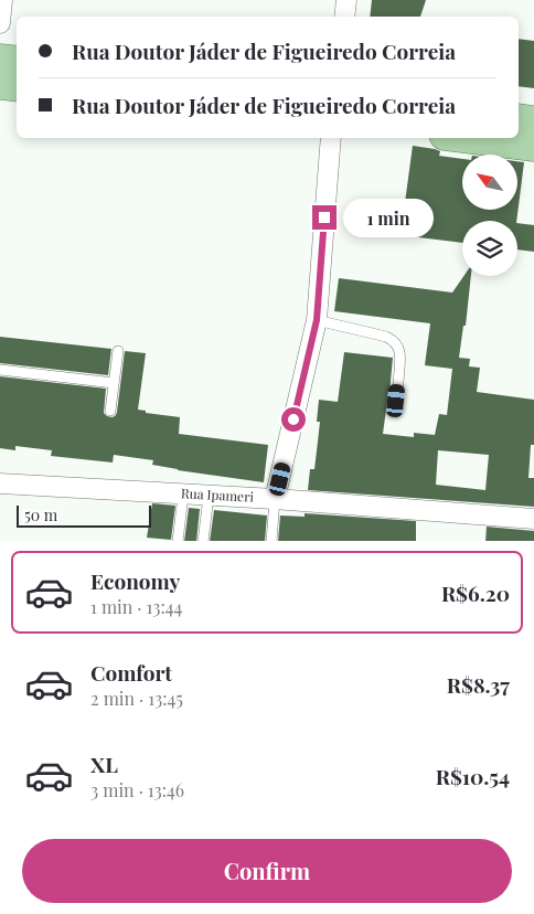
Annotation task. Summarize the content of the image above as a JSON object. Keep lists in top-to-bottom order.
{
  "streets": {
    "street": ["Rua Ipameri"]
  },
  "scale_bar": "50 m",
  "north": "top left",
  "page": {
    "banner": ["Rua Doutor Jáder de Figueiredo Correia", "Rua Doutor Jáder de Figueiredo Correia"],
    "bubble": "1 min",
    "scale": "50 m",
    "list": [
      {
        "name": "Economy",
        "note": "1 min · 13:44",
        "value": "R$6.20"
      },
      {
        "name": "Comfort",
        "note": "2 min · 13:45",
        "value": "R$8.37"
      },
      {
        "name": "XL",
        "note": "3 min · 13:46",
        "value": "R$10.54"
      }
    ],
    "buttons": "Confirm"
  }
}
